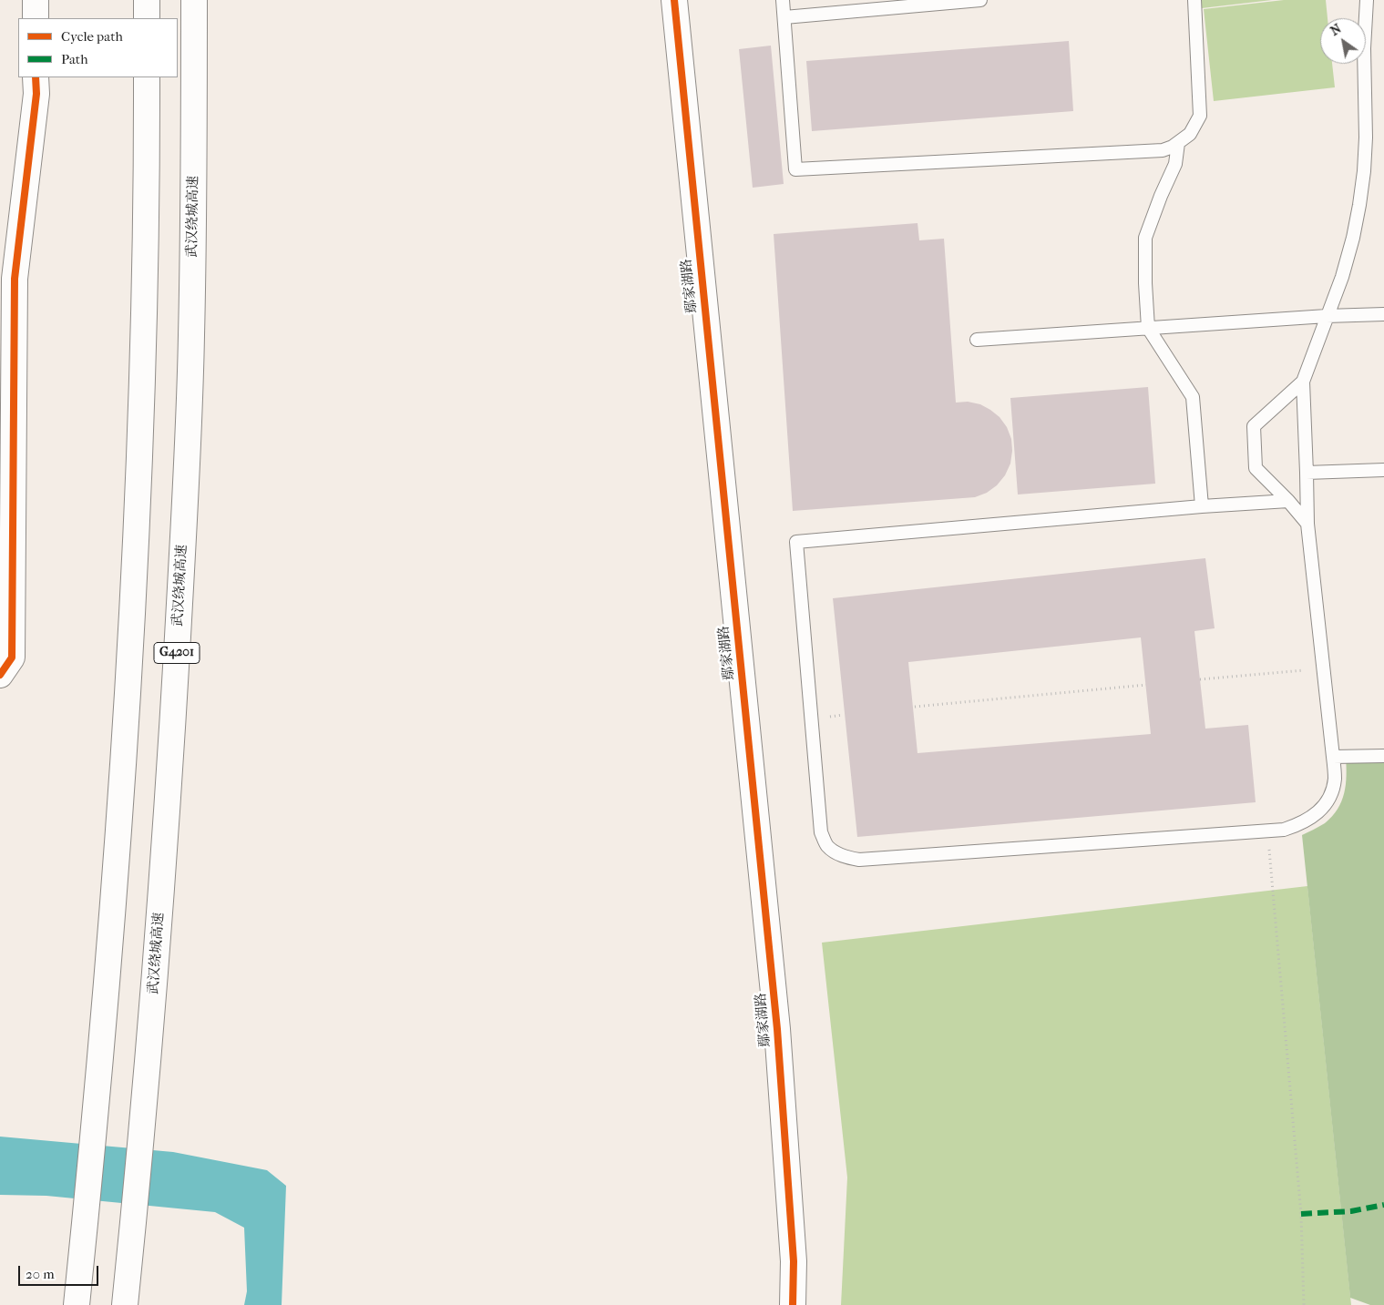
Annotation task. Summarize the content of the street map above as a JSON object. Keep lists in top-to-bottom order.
{
  "streets": {
    "main road": ["武汉绕城高速", "鄢家湖路", "G4201"]
  },
  "legend": ["Cycle path", "Path"],
  "scale_bar": "20 m",
  "north": "top left"
}
